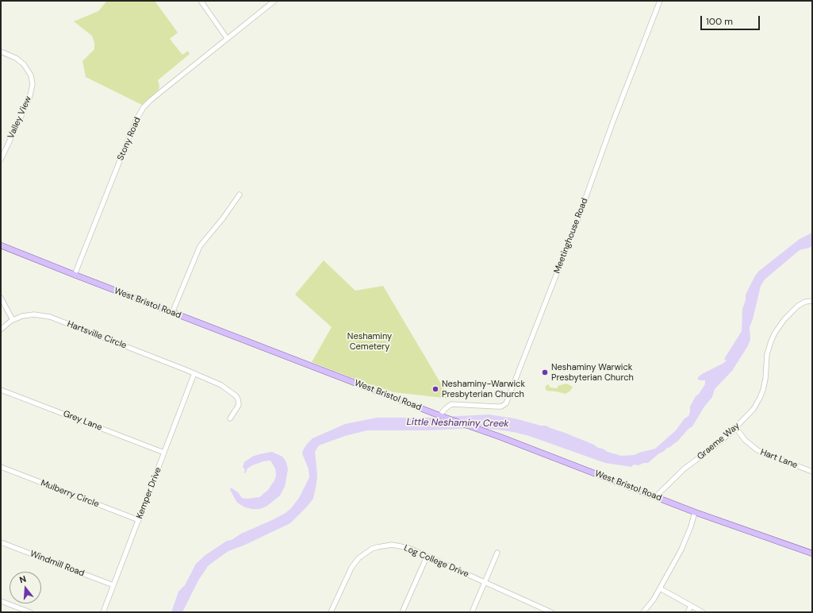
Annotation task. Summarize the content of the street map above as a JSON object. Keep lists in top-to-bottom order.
{
  "streets": {
    "main road": ["West Bristol Road"],
    "street": [
      "Valley View",
      "Stony Road",
      "Meetinghouse Road",
      "Hartsville Circle",
      "Grey Lane",
      "Graeme Way",
      "Hart Lane",
      "Kemper Drive",
      "Mulberry Circle",
      "Log College Drive",
      "Windmill Road"
    ]
  },
  "crossings": [
    ["Stony Road", "West Bristol Road"],
    ["Meetinghouse Road", "West Bristol Road"],
    ["West Bristol Road", "Graeme Way"],
    ["Hartsville Circle", "Kemper Drive"],
    ["Grey Lane", "Kemper Drive"],
    ["Graeme Way", "Hart Lane"],
    ["Kemper Drive", "Mulberry Circle"],
    ["Kemper Drive", "Windmill Road"]
  ],
  "water": ["Little Neshaminy Creek"],
  "parks": ["Neshaminy Cemetery"],
  "places": ["Neshaminy Warwick Presbyterian Church", "Neshaminy-Warwick Presbyterian Church"],
  "scale_bar": "100 m",
  "north": "top"
}
